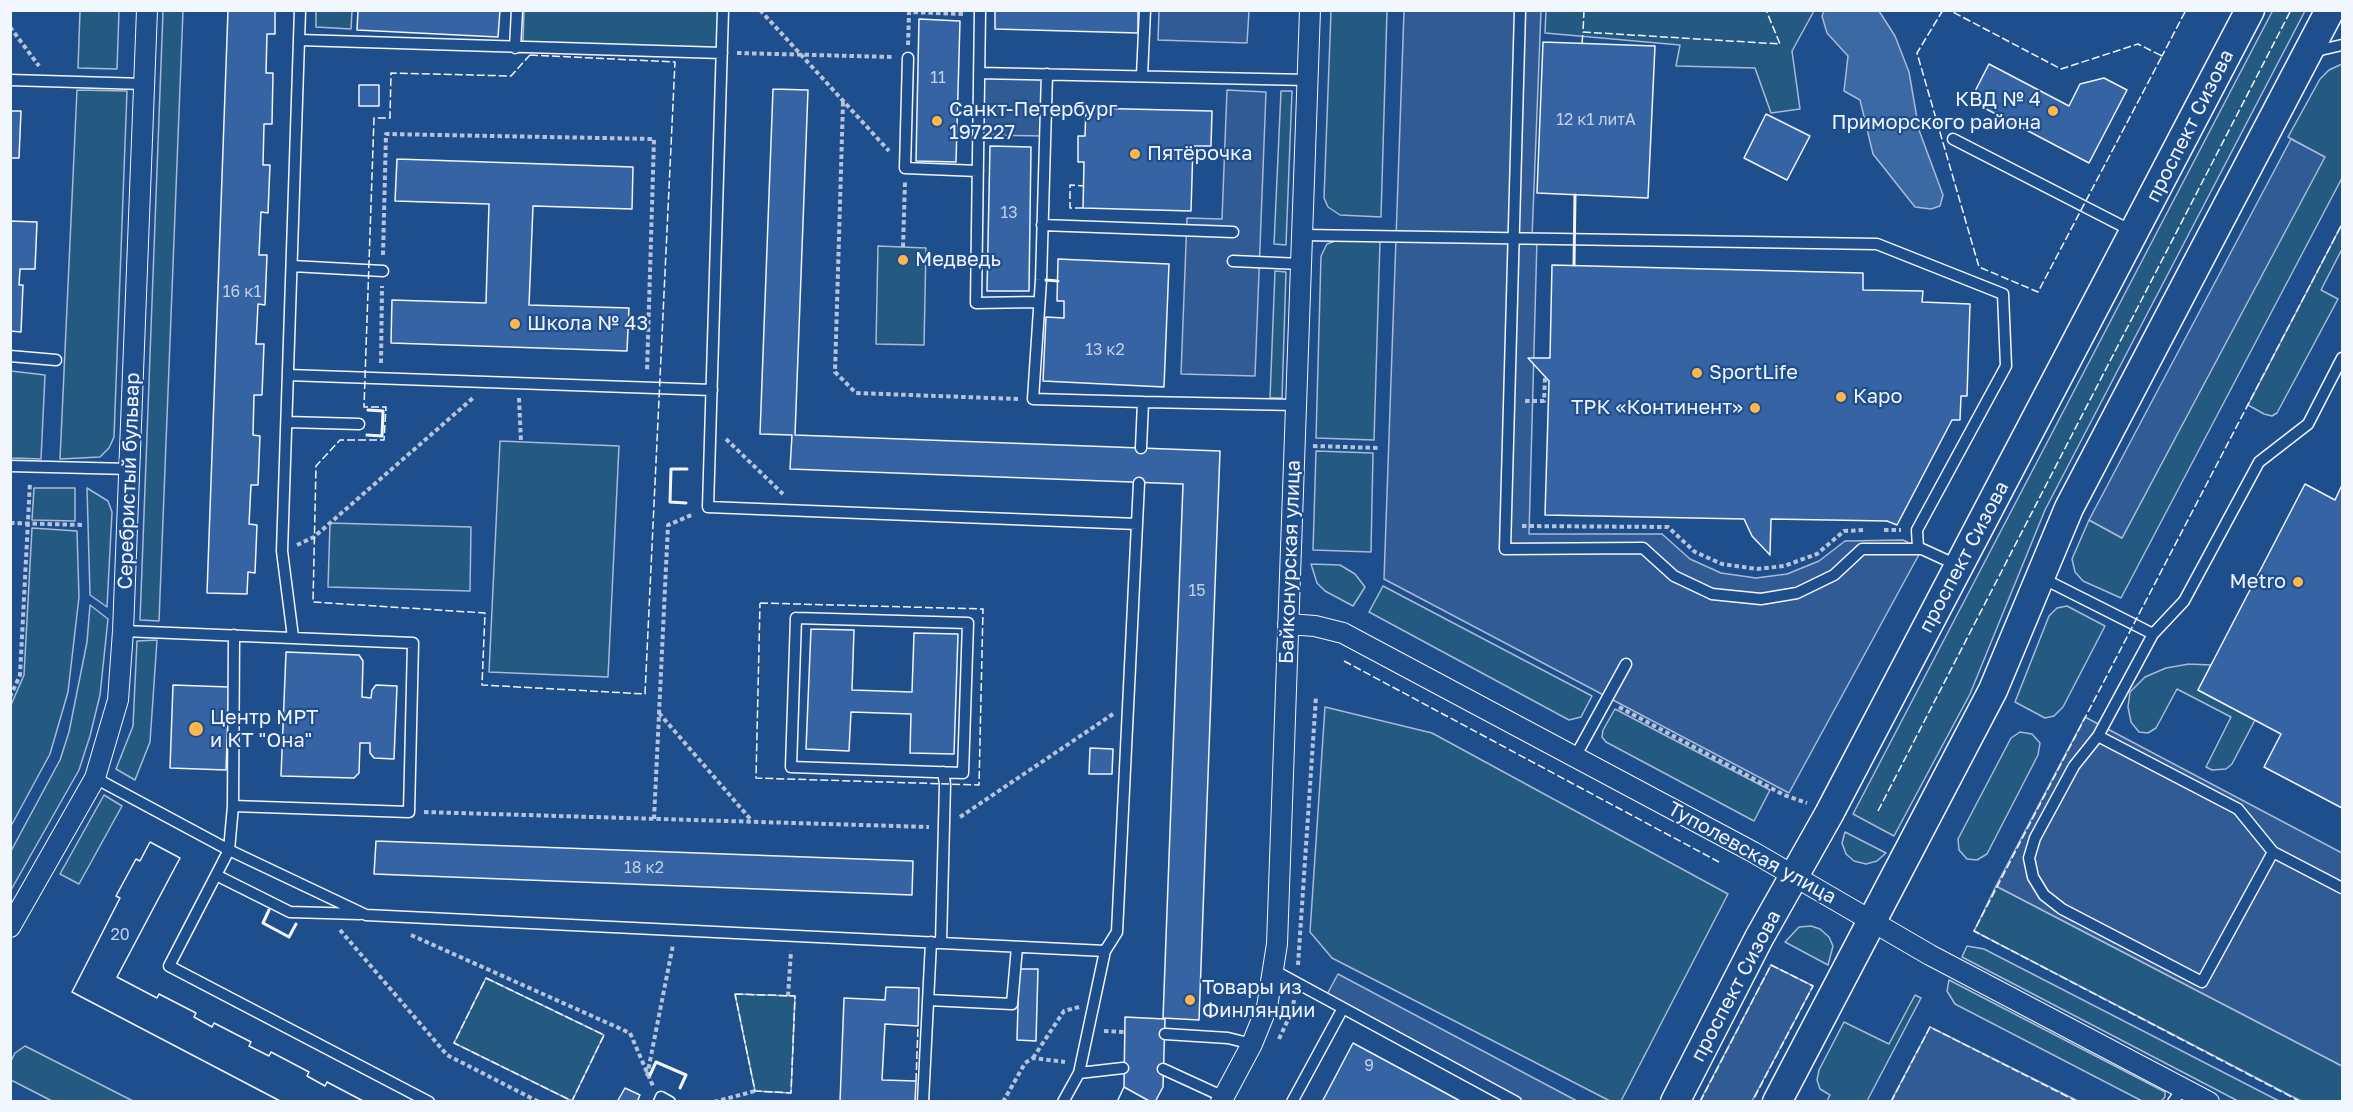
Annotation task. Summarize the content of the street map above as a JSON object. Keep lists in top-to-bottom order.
{
  "streets": {
    "street": [
      "проспект Сизова",
      "Серебристый бульвар",
      "Байконурская улица",
      "Туполевская улица"
    ]
  },
  "crossings": [
    ["проспект Сизова", "Туполевская улица"],
    ["Байконурская улица", "Туполевская улица"]
  ],
  "places": [
    "КВД № 4 Приморского района",
    "Санкт-Петербург 197227",
    "Пятёрочка",
    "Медведь",
    "Школа № 43",
    "SportLife",
    "Каро",
    "ТРК «Континент»",
    "Metro",
    "Центр МРТ и КТ \"Она\"",
    "Товары из Финляндии"
  ],
  "house_numbers": [
    "11",
    "12 к1 литА",
    "13",
    "16 к1",
    "13 к2",
    "15",
    "18 к2",
    "20",
    "9"
  ]
}
